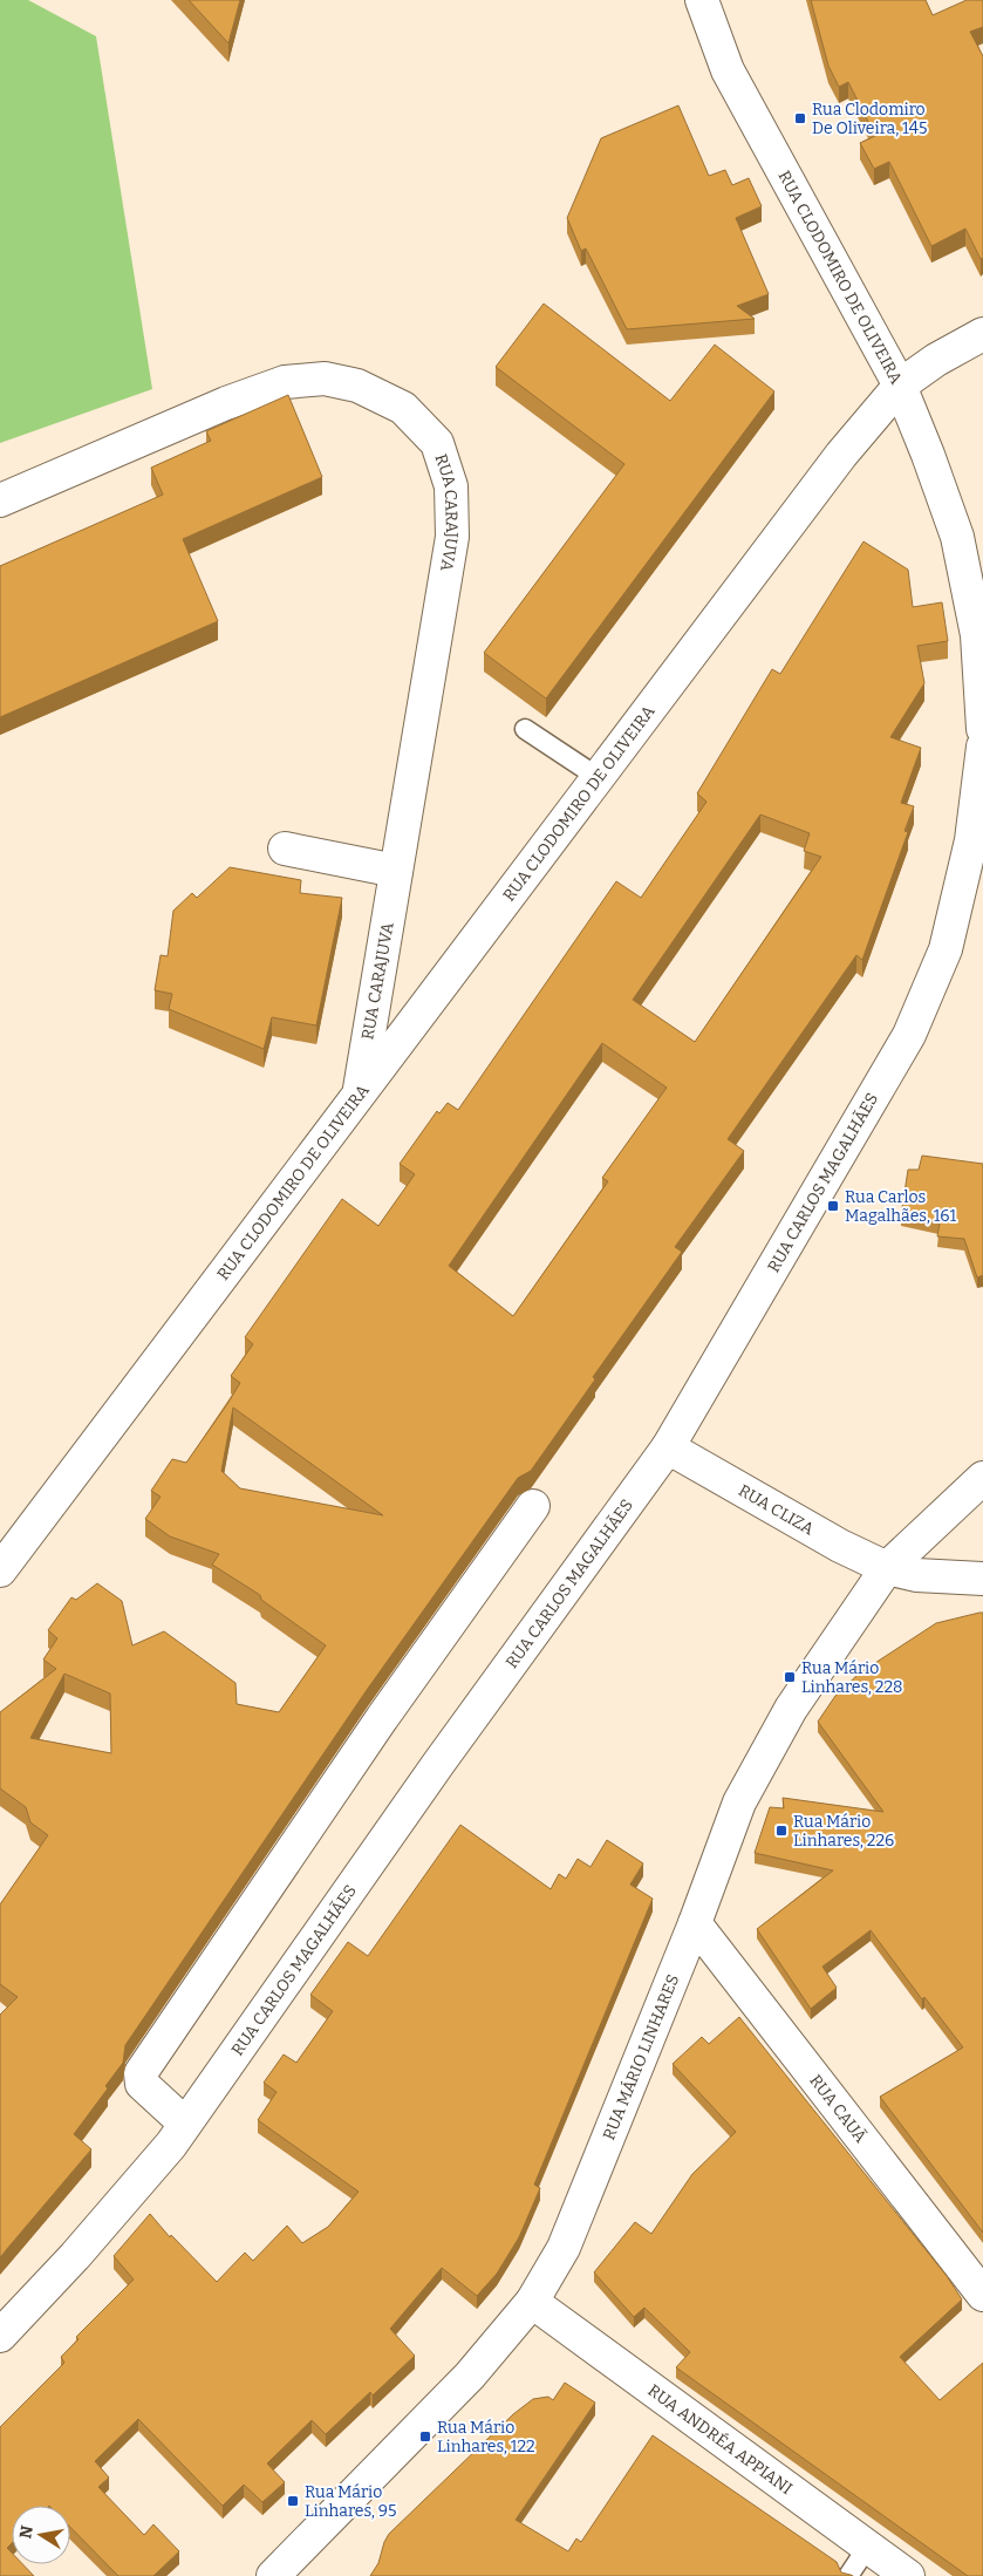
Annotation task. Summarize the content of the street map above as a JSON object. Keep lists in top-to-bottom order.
{
  "streets": {
    "street": [
      "RUA CLODOMIRO DE OLIVEIRA",
      "RUA CARAJUVA",
      "RUA CARLOS MAGALHÃES",
      "RUA CLIZA",
      "RUA MÁRIO LINHARES",
      "RUA CAUÃ",
      "RUA ANDRÉA APPIANI"
    ]
  },
  "crossings": [
    ["RUA CLODOMIRO DE OLIVEIRA", "RUA CARAJUVA"],
    ["RUA CARLOS MAGALHÃES", "RUA CLIZA"],
    ["RUA CLIZA", "RUA MÁRIO LINHARES"],
    ["RUA MÁRIO LINHARES", "RUA CAUÃ"],
    ["RUA MÁRIO LINHARES", "RUA ANDRÉA APPIANI"]
  ],
  "places": {
    "transit": [
      "Rua Clodomiro De Oliveira, 145",
      "Rua Carlos Magalhães, 161",
      "Rua Mário Linhares, 228",
      "Rua Mário Linhares, 226",
      "Rua Mário Linhares, 122",
      "Rua Mário Linhares, 95"
    ]
  },
  "north": "left"
}
